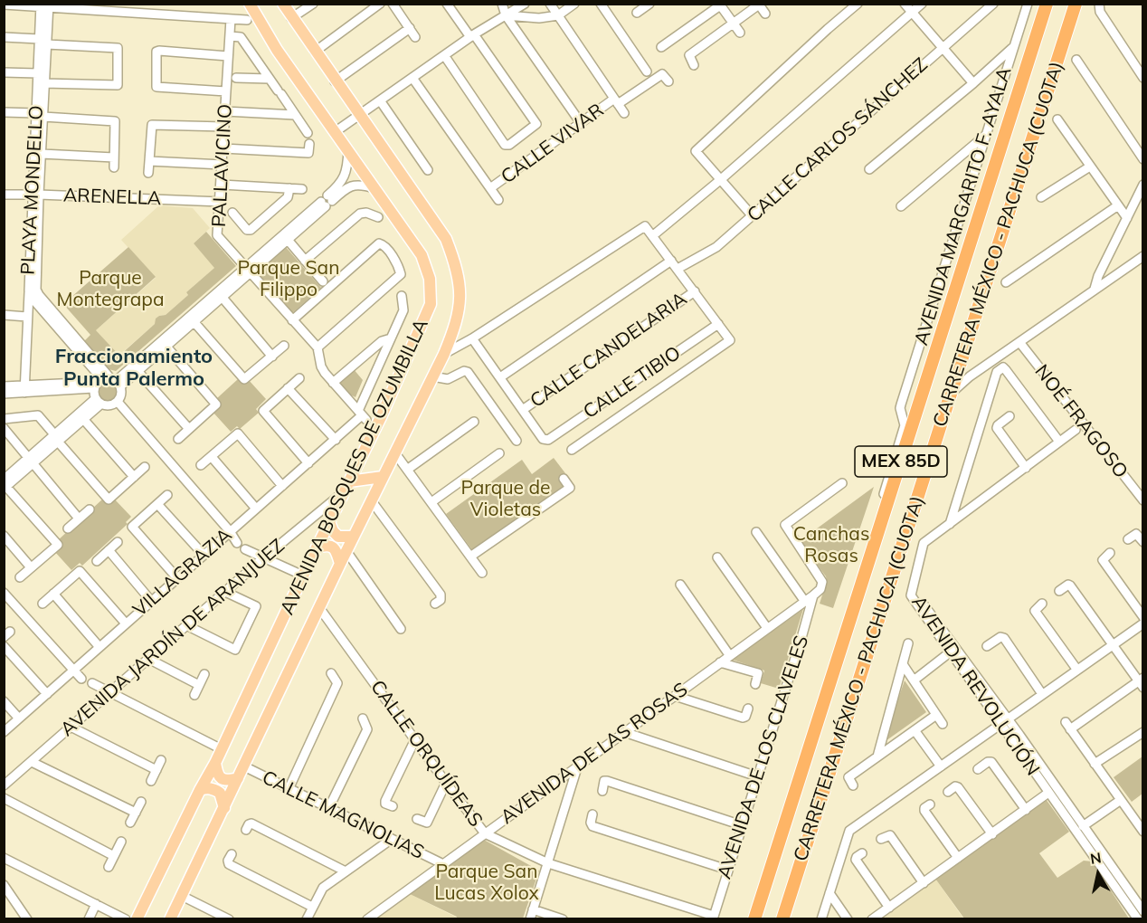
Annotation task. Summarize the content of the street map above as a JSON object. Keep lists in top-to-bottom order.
{
  "streets": {
    "highway": ["CARRETERA MÉXICO - PACHUCA (CUOTA)", "MEX 85D"],
    "main road": ["AVENIDA BOSQUES DE OZUMBILLA"],
    "street": [
      "CALLE CARLOS SÁNCHEZ",
      "CALLE VIVAR",
      "PALLAVICINO",
      "PLAYA MONDELLO",
      "ARENELLA",
      "AVENIDA MARGARITO F. AYALA",
      "CALLE CANDELARIA",
      "CALLE TIBIO",
      "NOÉ FRAGOSO",
      "VILLAGRAZIA",
      "AVENIDA JARDÍN DE ARANJUEZ",
      "AVENIDA REVOLUCIÓN",
      "CALLE ORQUÍDEAS",
      "AVENIDA DE LAS ROSAS",
      "AVENIDA DE LOS CLAVELES",
      "CALLE MAGNOLIAS"
    ]
  },
  "crossings": [
    ["PALLAVICINO", "ARENELLA"],
    ["PALLAVICINO", "VILLAGRAZIA"],
    ["PLAYA MONDELLO", "ARENELLA"],
    ["AVENIDA MARGARITO F. AYALA", "CARRETERA MÉXICO - PACHUCA (CUOTA)"],
    ["CALLE CANDELARIA", "CALLE TIBIO"],
    ["AVENIDA BOSQUES DE OZUMBILLA", "AVENIDA JARDÍN DE ARANJUEZ"],
    ["AVENIDA BOSQUES DE OZUMBILLA", "CALLE ORQUÍDEAS"],
    ["AVENIDA BOSQUES DE OZUMBILLA", "CALLE MAGNOLIAS"],
    ["CALLE ORQUÍDEAS", "AVENIDA DE LAS ROSAS"],
    ["CALLE ORQUÍDEAS", "AVENIDA DE LOS CLAVELES"],
    ["AVENIDA DE LAS ROSAS", "AVENIDA DE LOS CLAVELES"],
    ["AVENIDA DE LAS ROSAS", "CALLE MAGNOLIAS"]
  ],
  "districts": ["Fraccionamiento Punta Palermo"],
  "parks": [
    "Parque San Filippo",
    "Parque Montegrapa",
    "Parque de Violetas",
    "Canchas Rosas",
    "Parque San Lucas Xolox"
  ],
  "north": "top"
}
